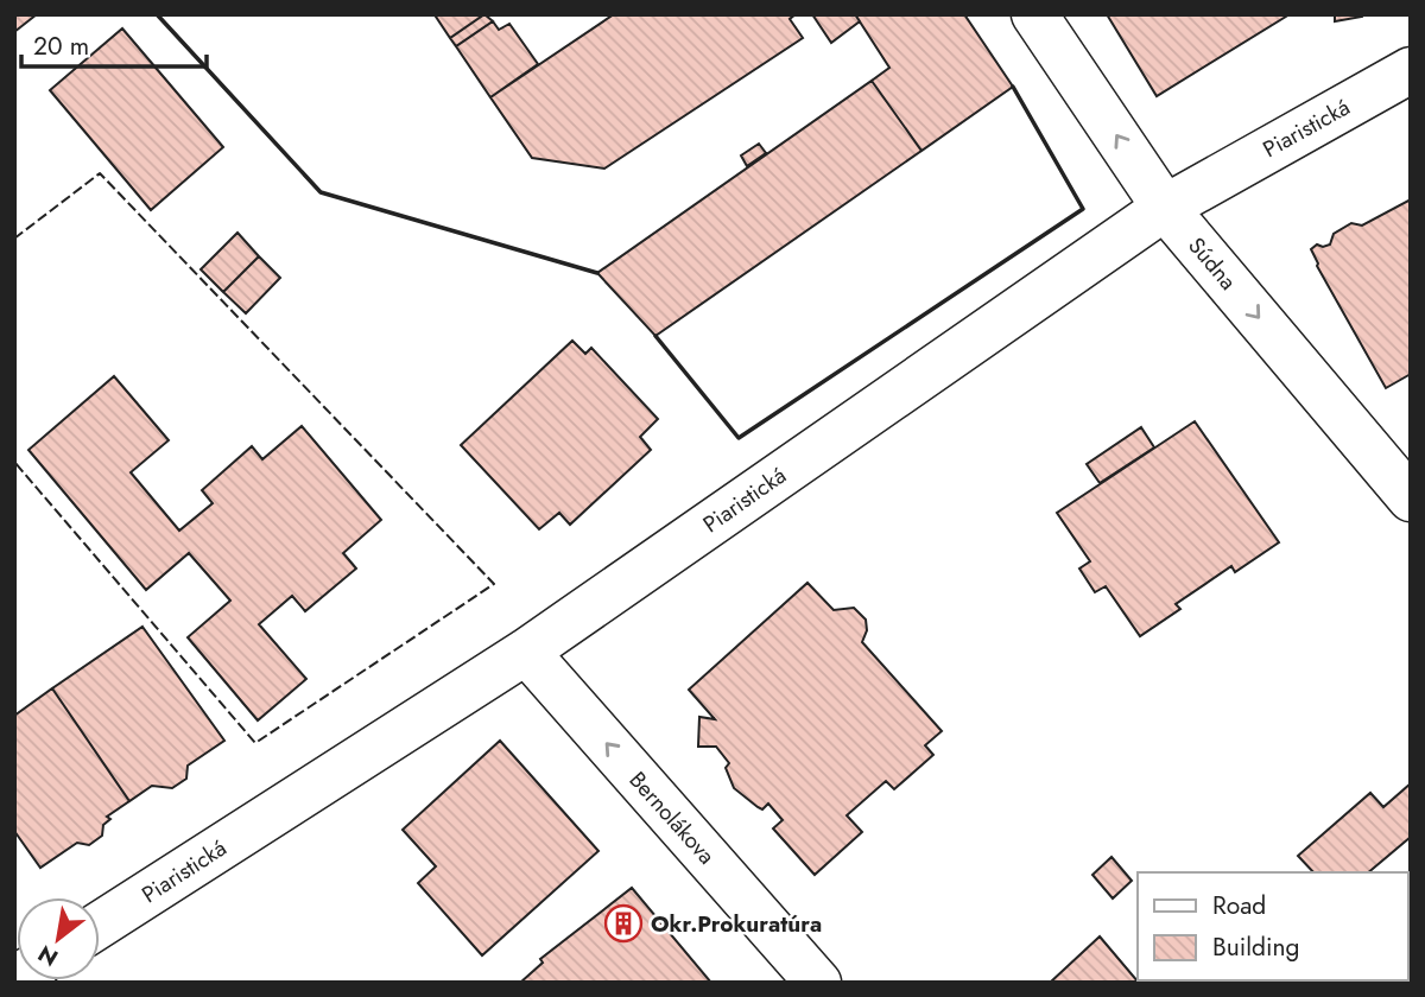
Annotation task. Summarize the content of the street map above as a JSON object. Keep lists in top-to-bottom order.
{
  "streets": {
    "street": ["Piaristická", "Súdna", "Bernolákova"]
  },
  "crossings": [
    ["Piaristická", "Súdna"],
    ["Piaristická", "Bernolákova"]
  ],
  "one_way": ["Bernolákova"],
  "places": {
    "building": ["Okr.Prokuratúra"]
  },
  "legend": ["Road", "Building"],
  "scale_bar": "20 m",
  "north": "bottom left"
}
